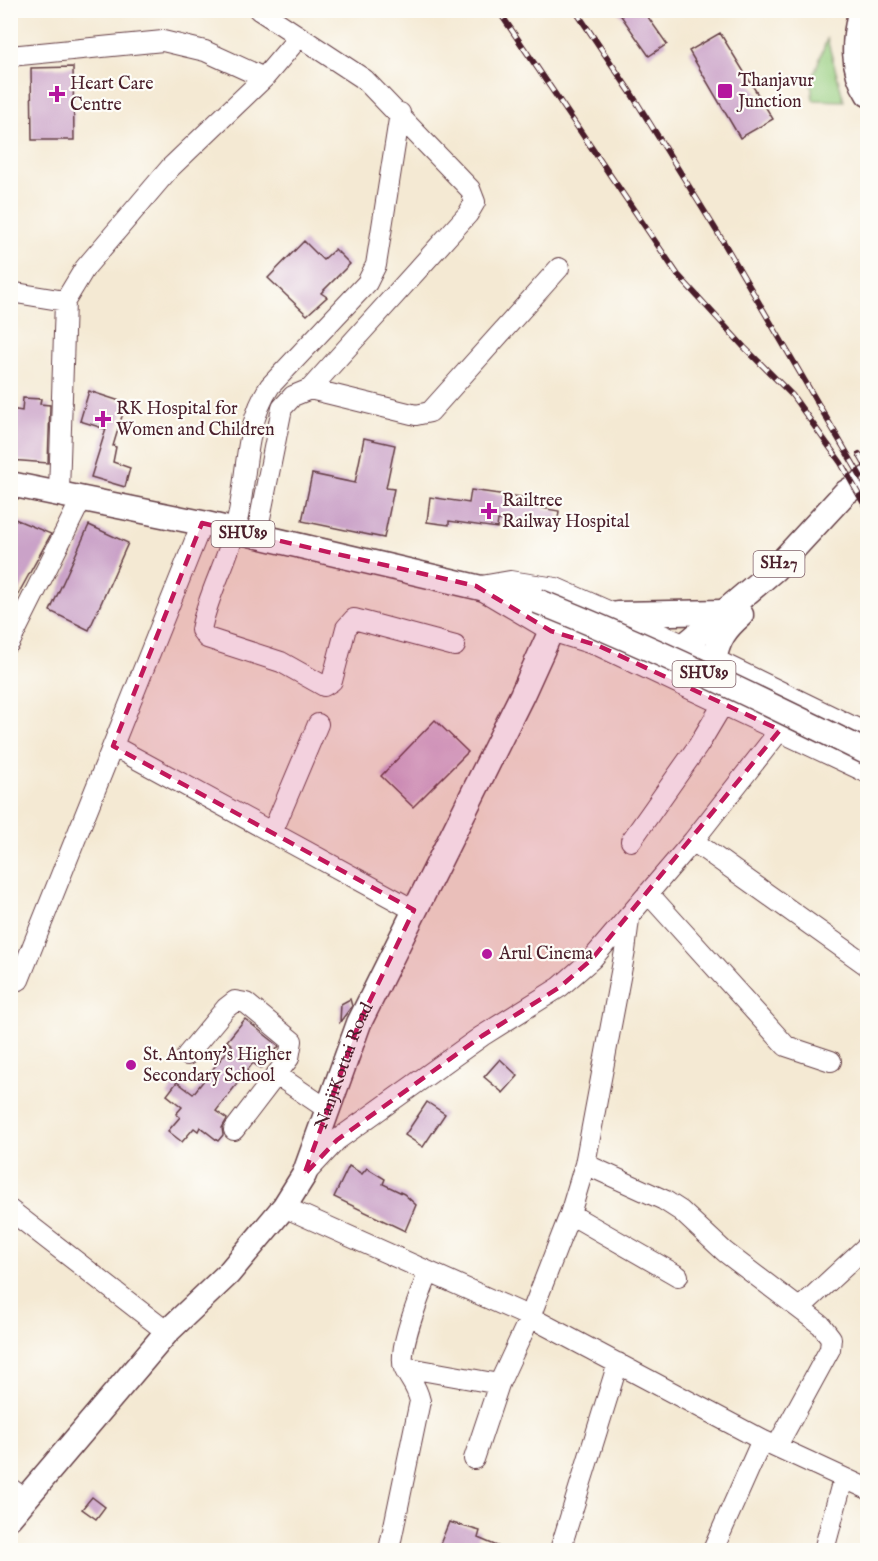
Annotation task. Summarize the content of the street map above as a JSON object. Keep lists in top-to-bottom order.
{
  "streets": {
    "main road": ["SHU89", "SH27", "NanjiKottai Road"]
  },
  "places": {
    "transit": ["Thanjavur Junction"],
    "health": ["Heart Care Centre", "RK Hospital for Women and Children", "Railtree Railway Hospital"],
    "other": ["Arul Cinema", "St. Antony's Higher Secondary School"]
  }
}
